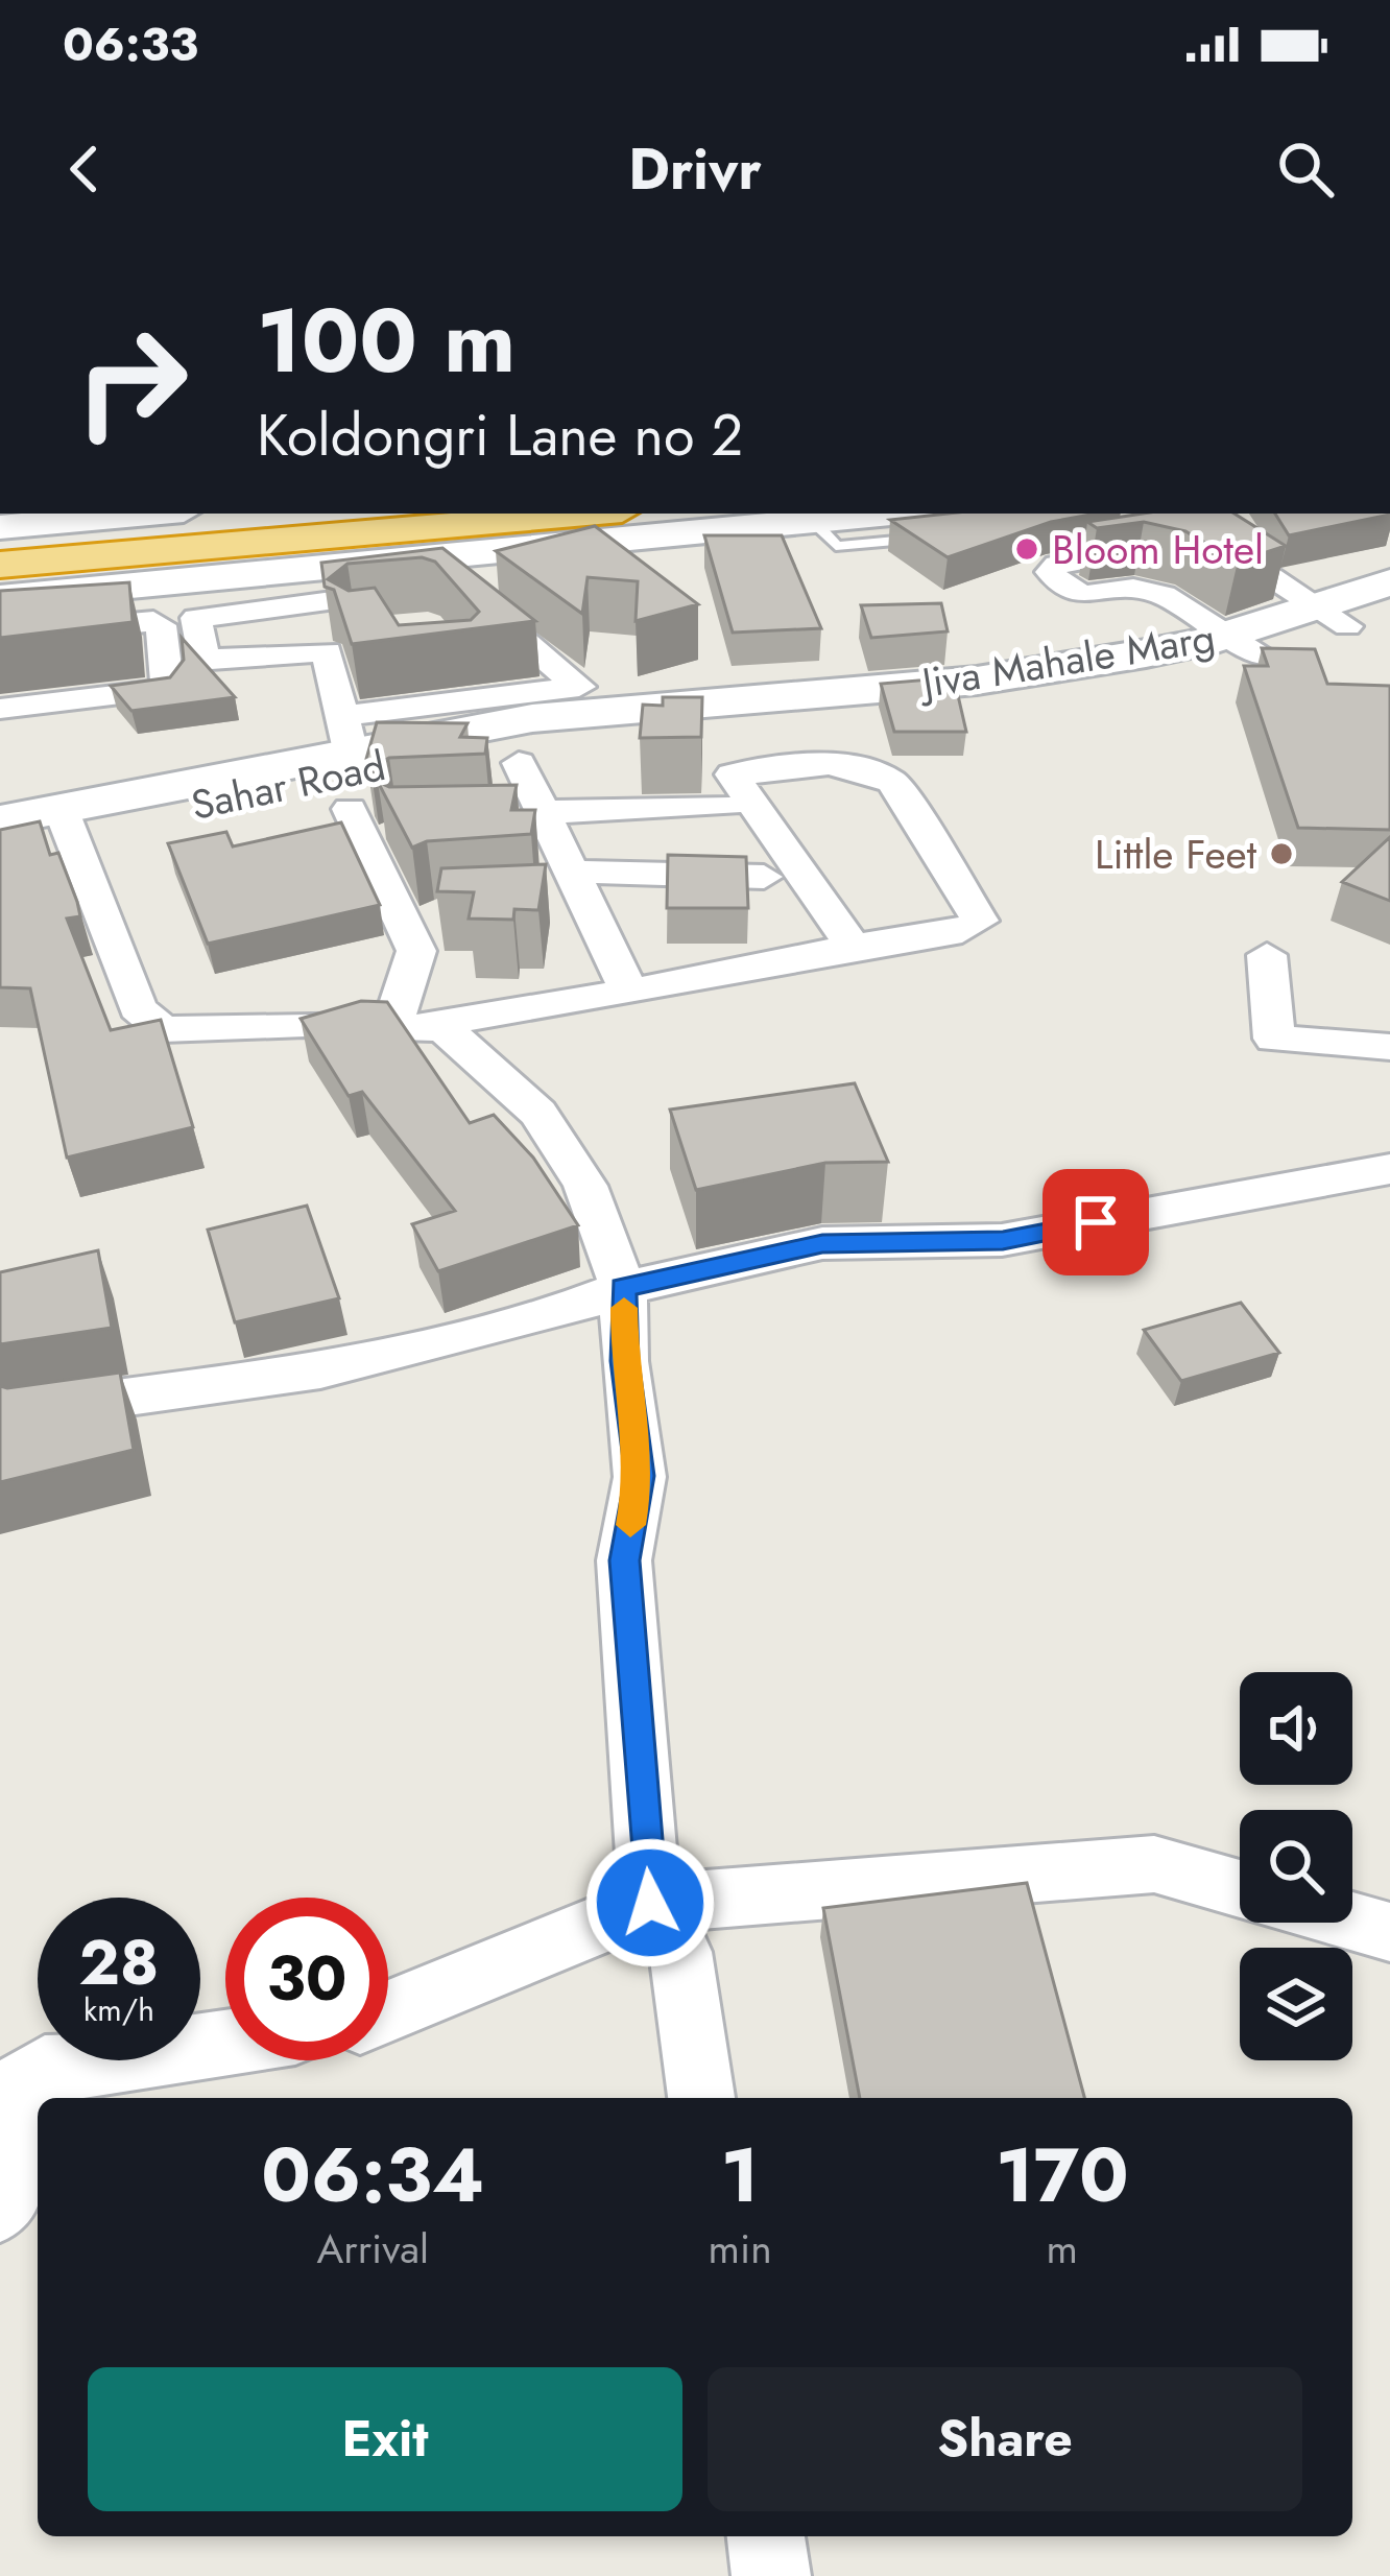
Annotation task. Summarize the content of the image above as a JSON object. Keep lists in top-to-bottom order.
{
  "streets": {
    "street": ["Sahar Road"]
  },
  "places": ["Bloom Hotel", "Little Feet"],
  "page": {
    "status": "06:33",
    "header": "Drivr",
    "turn": ["100 m", "Koldongri Lane no 2"],
    "speed": "28 km/h",
    "limit": "30",
    "eta": [
      "06:34",
      "Arrival",
      "1",
      "min",
      "170",
      "m"
    ],
    "buttons": ["Exit", "Share"]
  }
}
